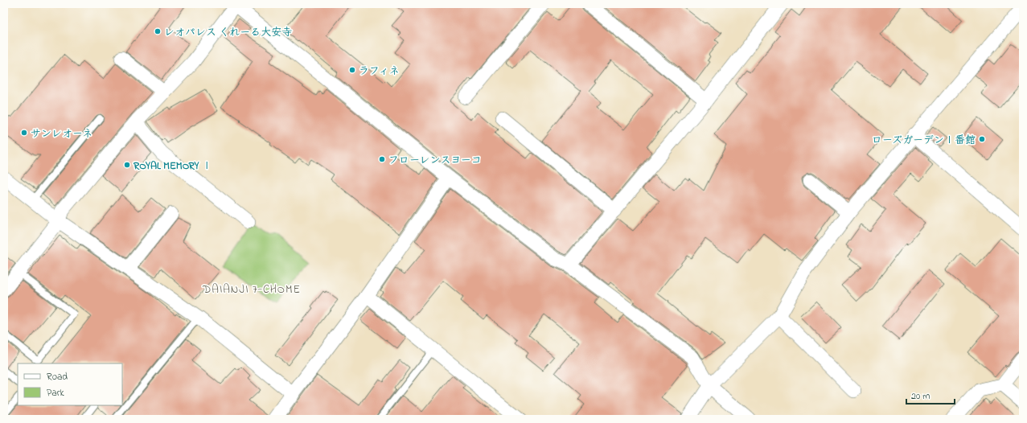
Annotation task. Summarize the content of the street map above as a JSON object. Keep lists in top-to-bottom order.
{
  "districts": ["DAIANJI 7-CHOME"],
  "places": [
    "レオパレス くれーる大安寺",
    "ラフィネ",
    "サンレオーネ",
    "ローズガーデンⅠ番館",
    "フローレンスヨーコ",
    "ROYAL MEMORY Ⅰ"
  ],
  "legend": ["Road", "Park"],
  "scale_bar": "20 m"
}
